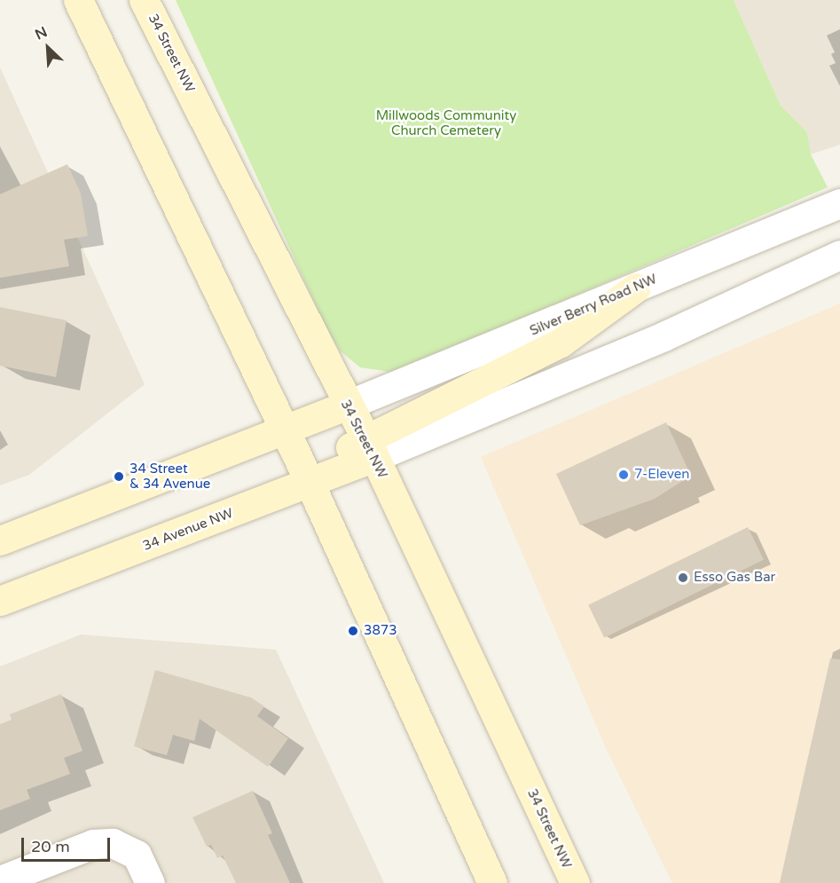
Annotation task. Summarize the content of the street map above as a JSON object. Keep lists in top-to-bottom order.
{
  "streets": {
    "main road": ["34 Street NW", "34 Avenue NW"],
    "street": ["Silver Berry Road NW"]
  },
  "crossings": [
    ["34 Street NW", "Silver Berry Road NW"]
  ],
  "parks": ["Millwoods Community Church Cemetery"],
  "places": [
    "7-Eleven",
    "34 Street & 34 Avenue",
    "Esso Gas Bar",
    "3873"
  ],
  "scale_bar": "20 m",
  "north": "top left"
}
